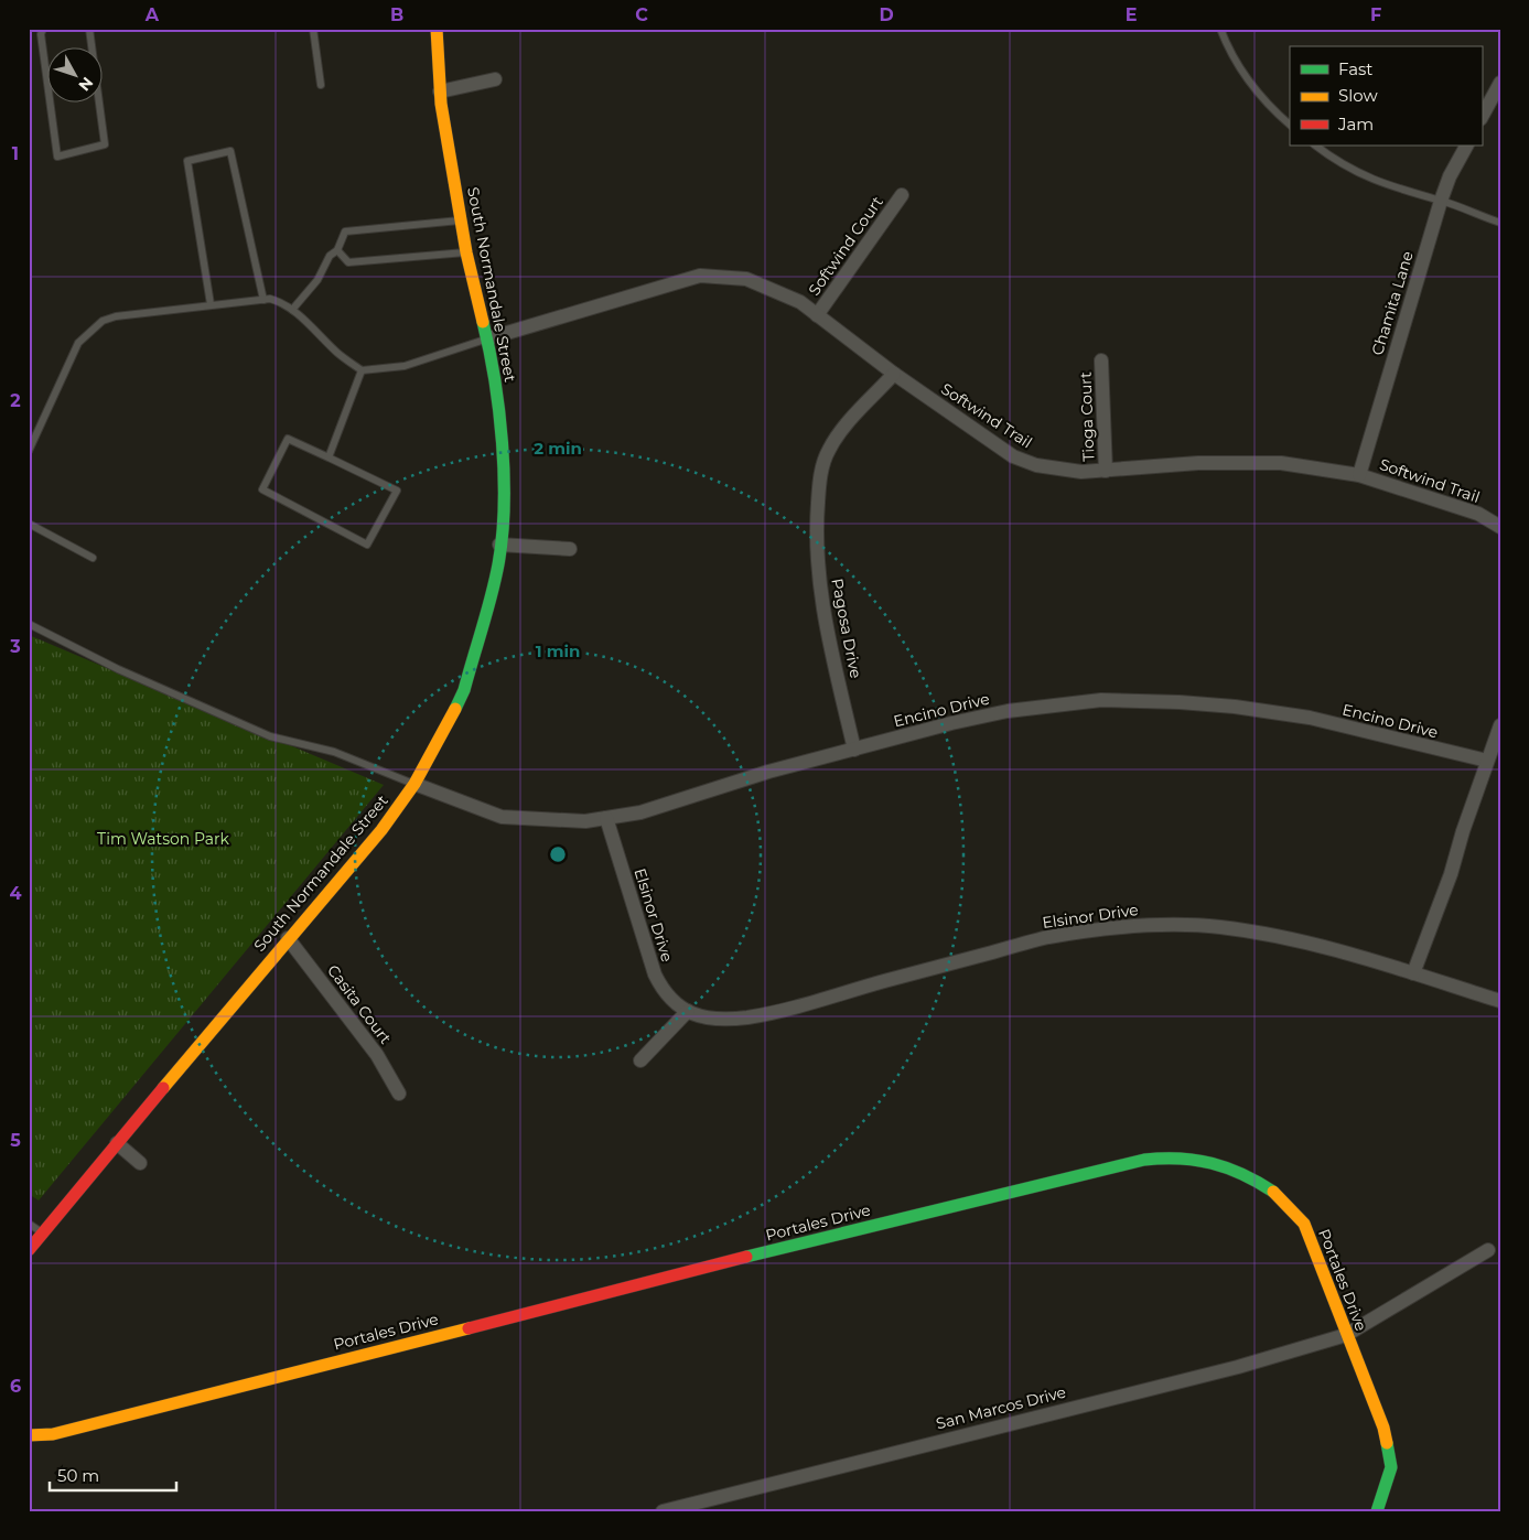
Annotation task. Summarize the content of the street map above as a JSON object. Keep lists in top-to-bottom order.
{
  "streets": {
    "street": [
      "Softwind Court",
      "South Normandale Street",
      "Chamita Lane",
      "Softwind Trail",
      "Tioga Court",
      "Pagosa Drive",
      "Encino Drive",
      "Elsinor Drive",
      "Casita Court",
      "Portales Drive",
      "San Marcos Drive"
    ]
  },
  "crossings": [
    ["Softwind Court", "Softwind Trail"],
    ["South Normandale Street", "Softwind Trail"],
    ["South Normandale Street", "Encino Drive"],
    ["South Normandale Street", "Casita Court"],
    ["Chamita Lane", "Softwind Trail"],
    ["Softwind Trail", "Tioga Court"],
    ["Softwind Trail", "Pagosa Drive"],
    ["Pagosa Drive", "Encino Drive"],
    ["Encino Drive", "Elsinor Drive"],
    ["Portales Drive", "San Marcos Drive"]
  ],
  "parks": ["Tim Watson Park"],
  "legend": ["Fast", "Slow", "Jam"],
  "scale_bar": "50 m",
  "north": "bottom right",
  "grid": {
    "columns": [
      "A",
      "B",
      "C",
      "D",
      "E",
      "F"
    ],
    "rows": [
      "1",
      "2",
      "3",
      "4",
      "5",
      "6"
    ]
  },
  "rings": ["2 min", "1 min"]
}
